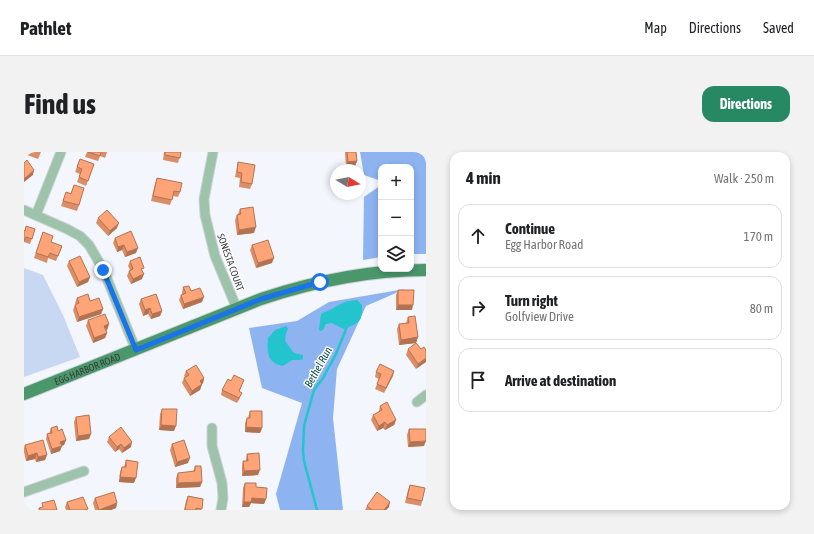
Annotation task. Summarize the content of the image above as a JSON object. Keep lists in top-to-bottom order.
{
  "streets": {
    "main road": ["EGG HARBOR ROAD"],
    "street": ["SONESTA COURT"]
  },
  "crossings": [
    ["SONESTA COURT", "EGG HARBOR ROAD"]
  ],
  "water": ["Bethel Run"],
  "north": "right",
  "page": {
    "header": "Pathlet",
    "nav": ["Map", "Directions", "Saved"],
    "buttons": "Directions",
    "title": "Find us",
    "heading": ["4 min", "Walk · 250 m"],
    "map_buttons": ["+", "−"],
    "list": [
      ["Continue", "Egg Harbor Road", "170 m"],
      ["Turn right", "Golfview Drive", "80 m"],
      "Arrive at destination"
    ]
  }
}
